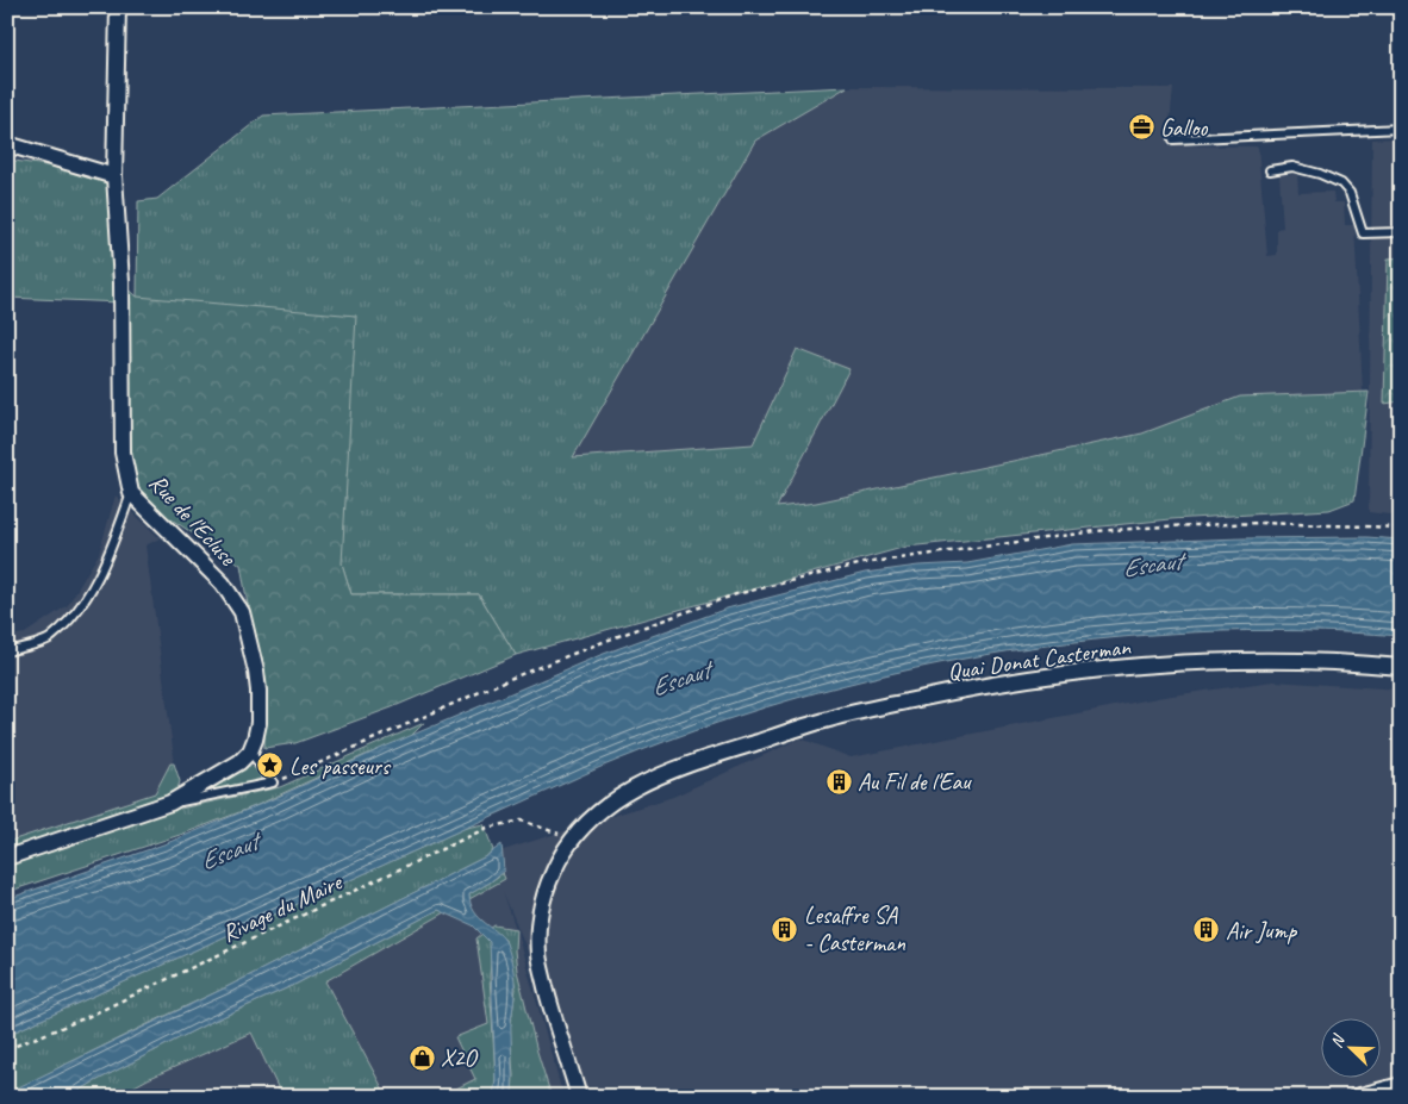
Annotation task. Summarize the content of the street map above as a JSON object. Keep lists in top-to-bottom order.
{
  "streets": {
    "street": ["Rue de l'Ecluse", "Quai Donat Casterman"],
    "path": ["Rivage du Maire"]
  },
  "crossings": [
    ["Quai Donat Casterman", "Rivage du Maire"]
  ],
  "water": ["Escaut"],
  "places": {
    "office": ["Galloo"],
    "place": ["Les passeurs"],
    "building": ["Au Fil de l'Eau", "Lesaffre SA - Casterman", "Air Jump"],
    "shop": ["X2O"]
  },
  "north": "top left"
}
